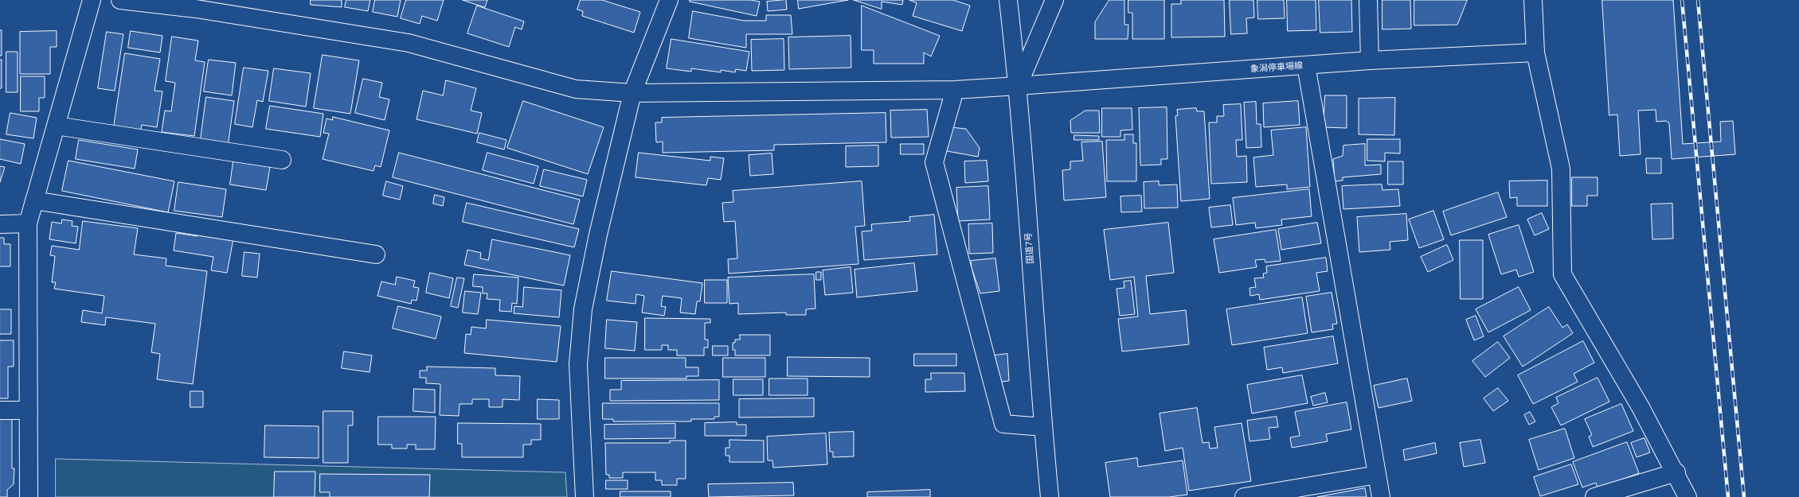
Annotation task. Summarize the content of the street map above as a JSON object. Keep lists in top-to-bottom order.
{
  "streets": {
    "main road": ["象潟停車場線", "国道7号"]
  },
  "crossings": [
    ["象潟停車場線", "国道7号"]
  ]
}
